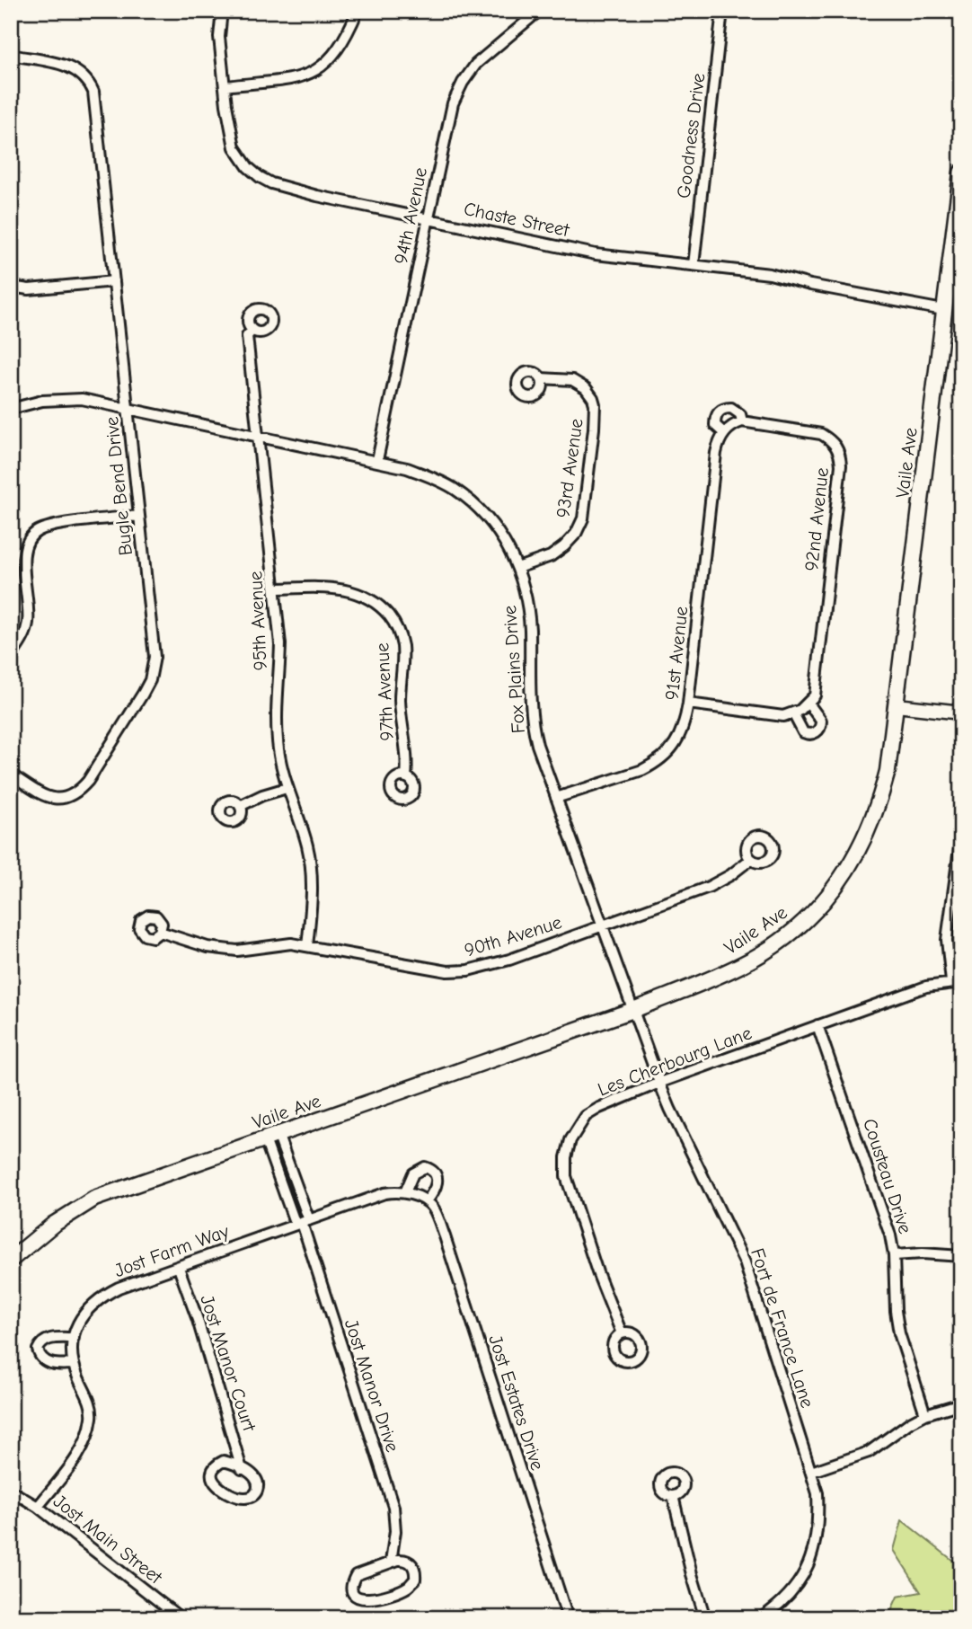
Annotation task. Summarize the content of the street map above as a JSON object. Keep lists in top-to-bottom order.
{
  "streets": {
    "main road": ["Vaile Ave"],
    "street": [
      "Goodness Drive",
      "94th Avenue",
      "Chaste Street",
      "93rd Avenue",
      "Bugle Bend Drive",
      "92nd Avenue",
      "95th Avenue",
      "91st Avenue",
      "Fox Plains Drive",
      "97th Avenue",
      "90th Avenue",
      "Les Cherbourg Lane",
      "Cousteau Drive",
      "Jost Farm Way",
      "Fort de France Lane",
      "Jost Manor Court",
      "Jost Manor Drive",
      "Jost Estates Drive",
      "Jost Main Street"
    ]
  },
  "crossings": [
    ["Goodness Drive", "Chaste Street"],
    ["94th Avenue", "Chaste Street"],
    ["94th Avenue", "Fox Plains Drive"],
    ["Chaste Street", "Vaile Ave"],
    ["Vaile Ave", "Fox Plains Drive"],
    ["Vaile Ave", "Fort de France Lane"],
    ["Vaile Ave", "Jost Manor Drive"],
    ["93rd Avenue", "Fox Plains Drive"],
    ["Bugle Bend Drive", "Fox Plains Drive"],
    ["92nd Avenue", "91st Avenue"],
    ["95th Avenue", "Fox Plains Drive"],
    ["95th Avenue", "97th Avenue"],
    ["95th Avenue", "90th Avenue"],
    ["91st Avenue", "Fox Plains Drive"],
    ["Fox Plains Drive", "90th Avenue"],
    ["Fox Plains Drive", "Fort de France Lane"],
    ["Les Cherbourg Lane", "Cousteau Drive"],
    ["Les Cherbourg Lane", "Fort de France Lane"],
    ["Jost Farm Way", "Jost Manor Court"],
    ["Jost Farm Way", "Jost Manor Drive"],
    ["Jost Farm Way", "Jost Main Street"]
  ]
}
